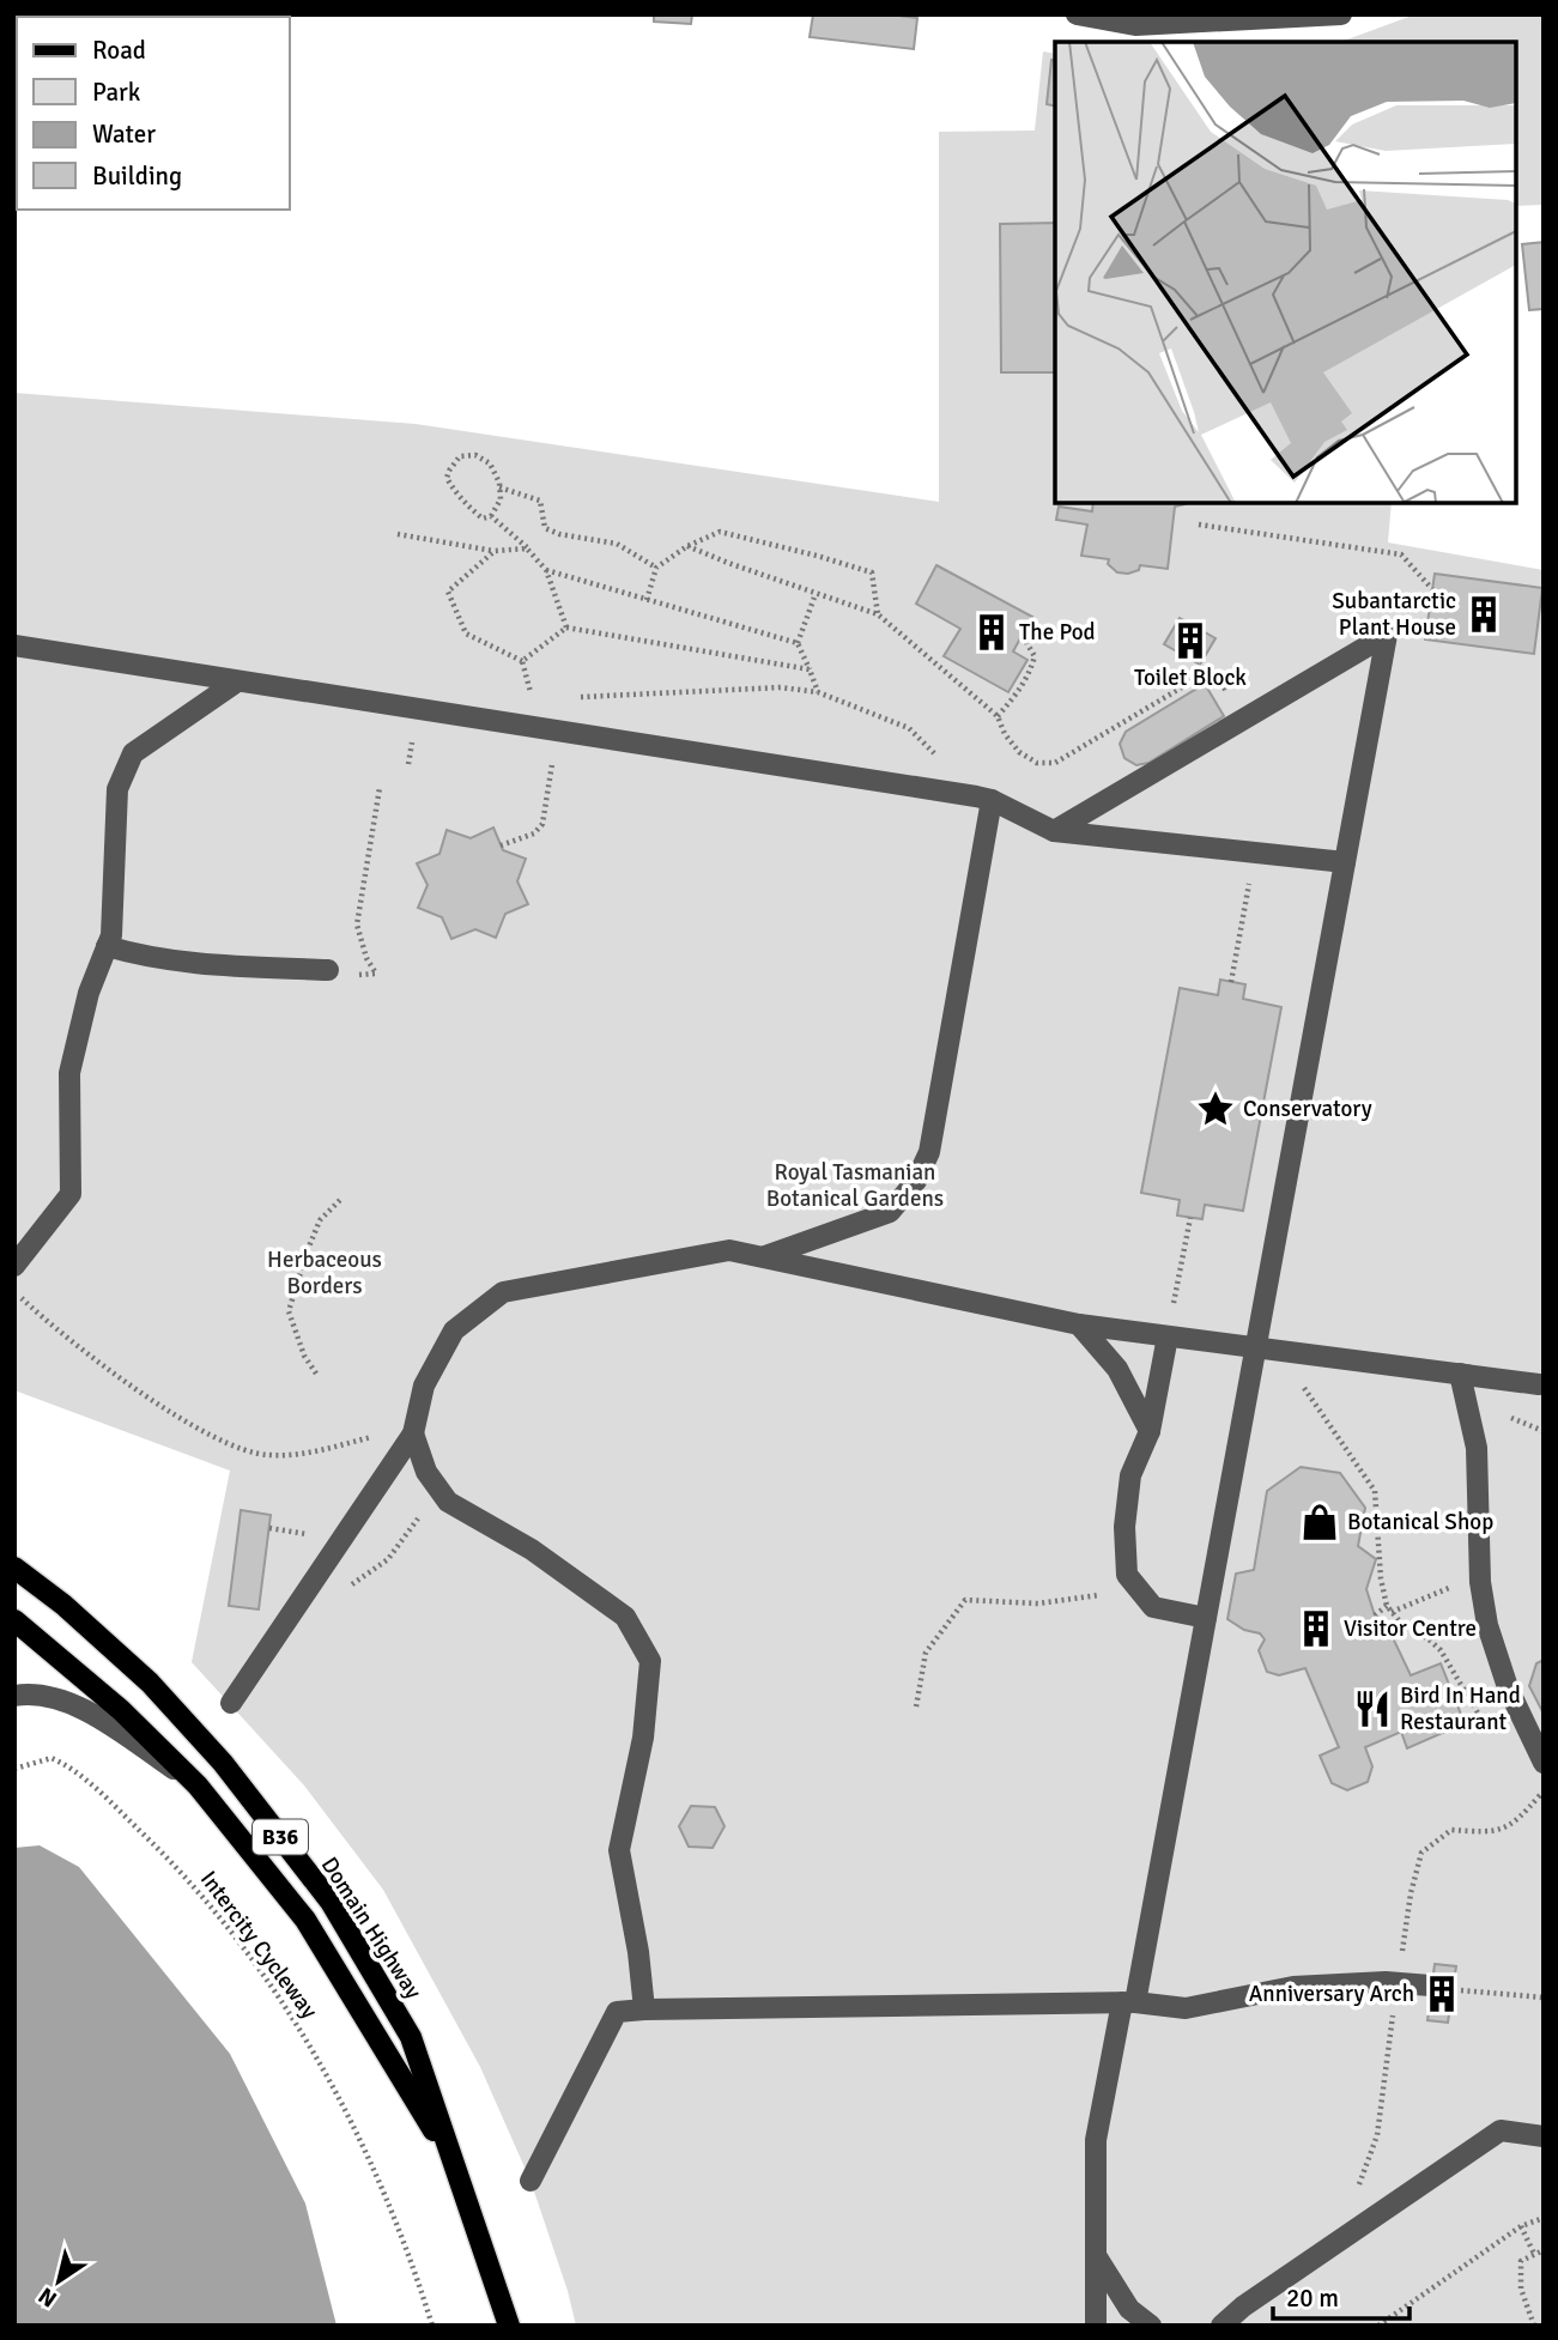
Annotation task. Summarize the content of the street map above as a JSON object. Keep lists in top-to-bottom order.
{
  "streets": {
    "main road": ["B36", "Domain Highway"],
    "path": ["Intercity Cycleway"]
  },
  "parks": ["Royal Tasmanian Botanical Gardens", "Herbaceous Borders"],
  "places": {
    "building": [
      "Subantarctic Plant House",
      "The Pod",
      "Toilet Block",
      "Visitor Centre",
      "Anniversary Arch"
    ],
    "place": ["Conservatory"],
    "shop": ["Botanical Shop"],
    "restaurant": ["Bird In Hand Restaurant"]
  },
  "legend": [
    "Road",
    "Park",
    "Water",
    "Building"
  ],
  "scale_bar": "20 m",
  "north": "bottom left"
}
